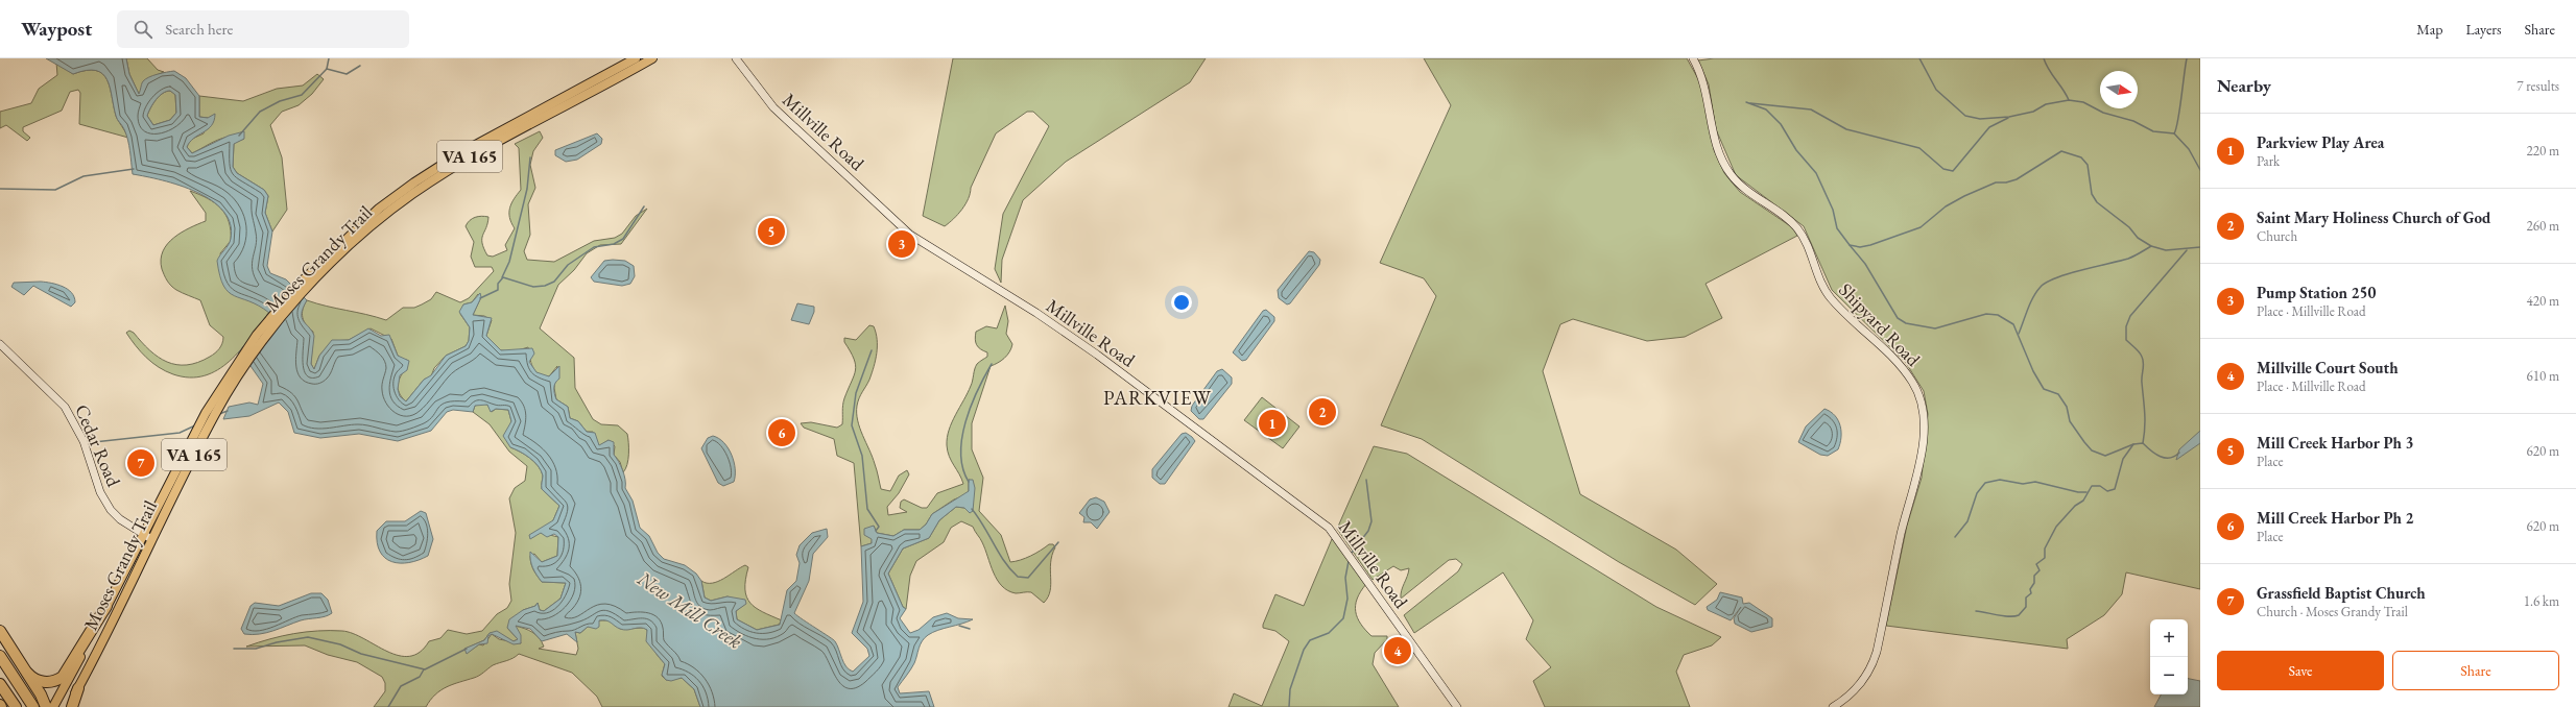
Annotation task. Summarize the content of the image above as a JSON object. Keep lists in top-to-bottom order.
{
  "streets": {
    "main road": ["VA 165", "Moses Grandy Trail"],
    "street": ["Millville Road", "Shipyard Road", "Cedar Road"]
  },
  "crossings": [
    ["Moses Grandy Trail", "Cedar Road"]
  ],
  "districts": ["PARKVIEW"],
  "water": ["New Mill Creek"],
  "north": "right",
  "page": {
    "header": "Waypost",
    "search": "Search here",
    "nav": ["Map", "Layers", "Share"],
    "heading": ["Nearby", "7 results"],
    "list": [
      {
        "mark": "1",
        "name": "Parkview Play Area",
        "note": "Park",
        "value": "220 m"
      },
      {
        "mark": "2",
        "name": "Saint Mary Holiness Church of God",
        "note": "Church",
        "value": "260 m"
      },
      {
        "mark": "3",
        "name": "Pump Station 250",
        "note": "Place · Millville Road",
        "value": "420 m"
      },
      {
        "mark": "4",
        "name": "Millville Court South",
        "note": "Place · Millville Road",
        "value": "610 m"
      },
      {
        "mark": "5",
        "name": "Mill Creek Harbor Ph 3",
        "note": "Place",
        "value": "620 m"
      },
      {
        "mark": "6",
        "name": "Mill Creek Harbor Ph 2",
        "note": "Place",
        "value": "620 m"
      },
      {
        "mark": "7",
        "name": "Grassfield Baptist Church",
        "note": "Church · Moses Grandy Trail",
        "value": "1.6 km"
      }
    ],
    "pins": [
      "5",
      "3",
      "2",
      "1",
      "6",
      "7",
      "4"
    ],
    "map_buttons": ["+", "−"],
    "buttons": ["Save", "Share"]
  }
}
